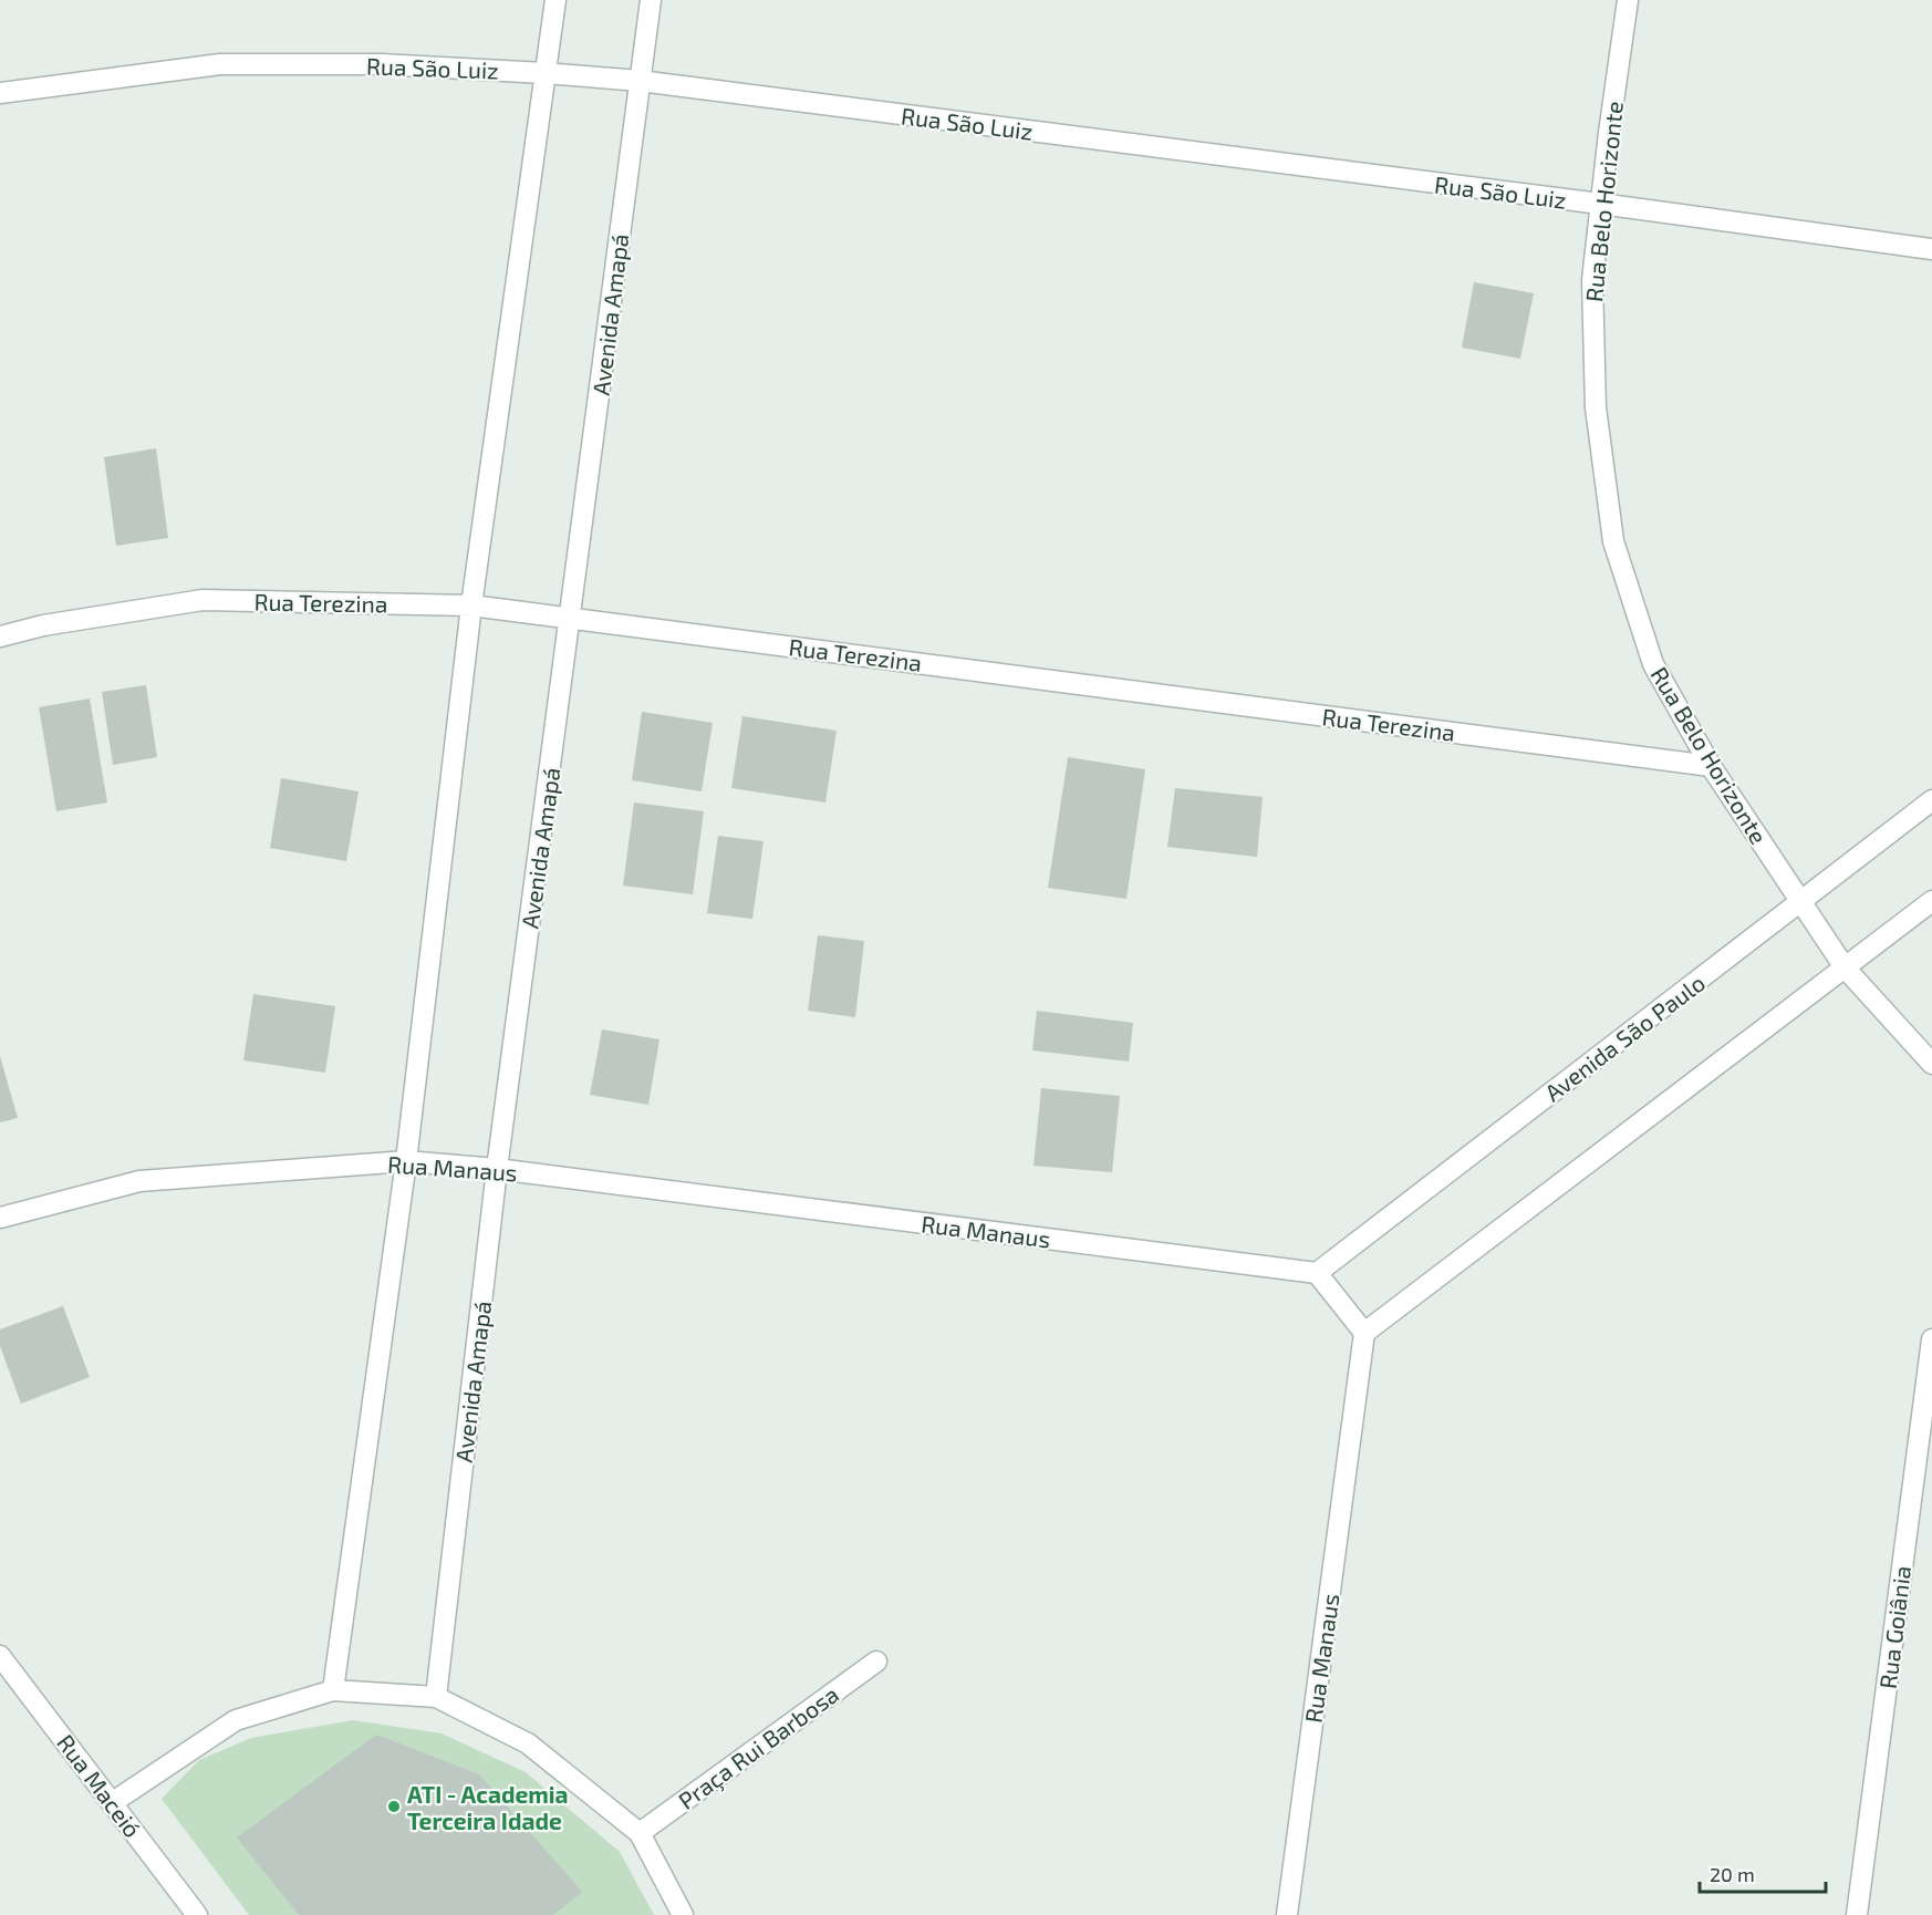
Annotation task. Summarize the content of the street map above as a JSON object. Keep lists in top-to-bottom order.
{
  "streets": {
    "street": [
      "Rua São Luiz",
      "Rua Belo Horizonte",
      "Avenida Amapá",
      "Rua Terezina",
      "Avenida São Paulo",
      "Rua Manaus",
      "Rua Goiânia",
      "Praça Rui Barbosa",
      "Rua Maceió"
    ]
  },
  "crossings": [
    ["Rua São Luiz", "Rua Belo Horizonte"],
    ["Rua São Luiz", "Avenida Amapá"],
    ["Rua Belo Horizonte", "Rua Terezina"],
    ["Rua Belo Horizonte", "Avenida São Paulo"],
    ["Avenida Amapá", "Rua Terezina"],
    ["Avenida Amapá", "Rua Manaus"],
    ["Avenida São Paulo", "Rua Manaus"]
  ],
  "places": ["ATI - Academia Terceira Idade"],
  "scale_bar": "20 m"
}
